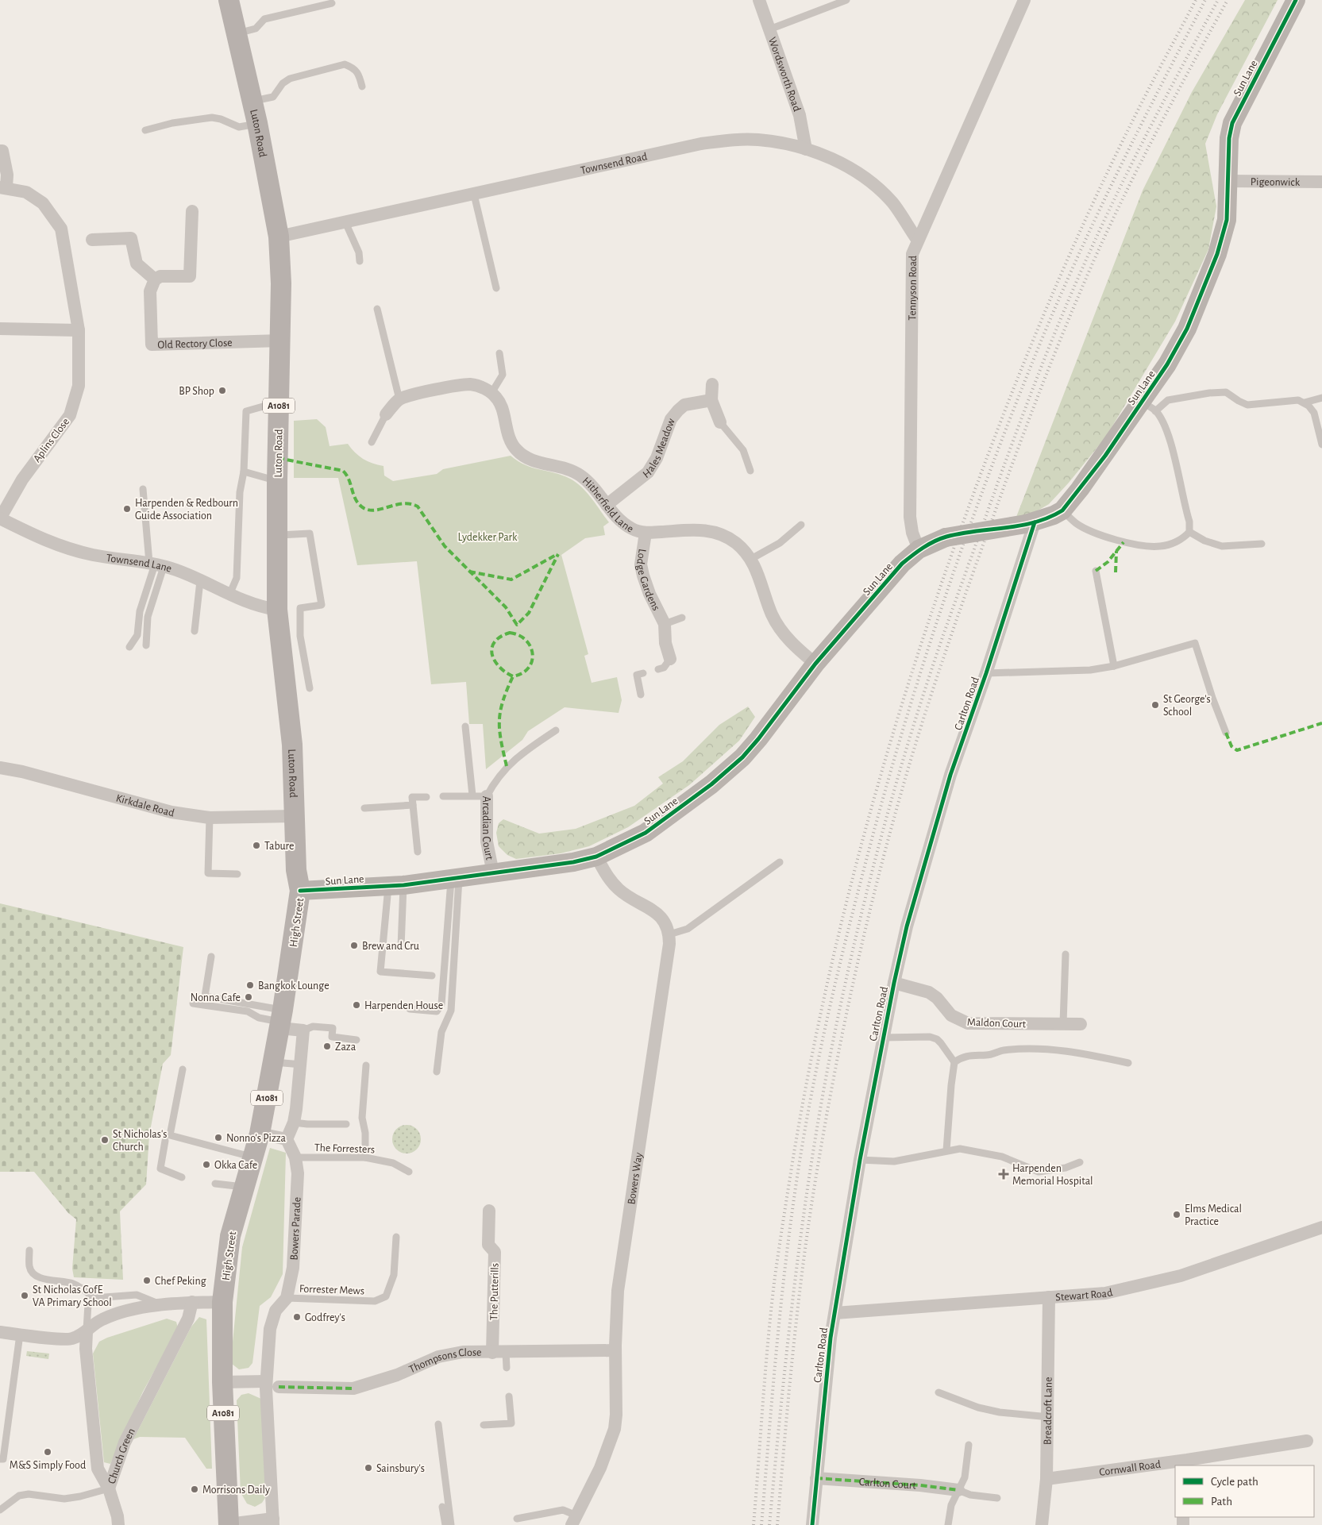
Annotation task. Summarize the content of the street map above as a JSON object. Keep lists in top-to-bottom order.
{
  "streets": {
    "main road": ["Luton Road", "A1081", "High Street"],
    "street": [
      "Wordsworth Road",
      "Sun Lane",
      "Townsend Road",
      "Pigeonwick",
      "Tennyson Road",
      "Old Rectory Close",
      "Aplins Close",
      "Hales Meadow",
      "Hitherfield Lane",
      "Townsend Lane",
      "Lodge Gardens",
      "Carlton Road",
      "Kirkdale Road",
      "Arcadian Court",
      "Maldon Court",
      "Bowers Way",
      "Bowers Parade",
      "The Putterills",
      "Stewart Road",
      "Thompsons Close",
      "Breadcroft Lane",
      "Church Green",
      "Cornwall Road",
      "Carlton Court"
    ],
    "lane": ["The Forresters", "Forrester Mews"]
  },
  "crossings": [
    ["Wordsworth Road", "Townsend Road"],
    ["Sun Lane", "Pigeonwick"],
    ["Sun Lane", "Tennyson Road"],
    ["Sun Lane", "Hitherfield Lane"],
    ["Sun Lane", "Carlton Road"],
    ["Sun Lane", "Arcadian Court"],
    ["Sun Lane", "High Street"],
    ["Luton Road", "Townsend Road"],
    ["Luton Road", "Old Rectory Close"],
    ["Luton Road", "Townsend Lane"],
    ["Luton Road", "Kirkdale Road"],
    ["Luton Road", "High Street"],
    ["Townsend Road", "Tennyson Road"],
    ["Aplins Close", "Townsend Lane"],
    ["Hales Meadow", "Hitherfield Lane"],
    ["Hitherfield Lane", "Lodge Gardens"],
    ["Carlton Road", "Maldon Court"],
    ["Carlton Road", "Stewart Road"],
    ["Carlton Road", "Carlton Court"],
    ["Kirkdale Road", "High Street"],
    ["High Street", "Bowers Parade"],
    ["High Street", "Forrester Mews"],
    ["The Forresters", "Bowers Parade"],
    ["Bowers Way", "Thompsons Close"],
    ["Bowers Parade", "Forrester Mews"],
    ["The Putterills", "Thompsons Close"],
    ["Stewart Road", "Breadcroft Lane"],
    ["Breadcroft Lane", "Cornwall Road"]
  ],
  "parks": ["Lydekker Park"],
  "places": {
    "other": [
      "BP Shop",
      "Harpenden & Redbourn Guide Association",
      "St George's School",
      "Tabure",
      "Brew and Cru",
      "Bangkok Lounge",
      "Nonna Cafe",
      "Harpenden House",
      "Zaza",
      "Nonno's Pizza",
      "St Nicholas's Church",
      "Okka Cafe",
      "Elms Medical Practice",
      "Chef Peking",
      "St Nicholas CofE VA Primary School",
      "Godfrey's",
      "M&S Simply Food",
      "Sainsbury's",
      "Morrisons Daily"
    ],
    "health": ["Harpenden Memorial Hospital"]
  },
  "legend": ["Cycle path", "Path"]
}
